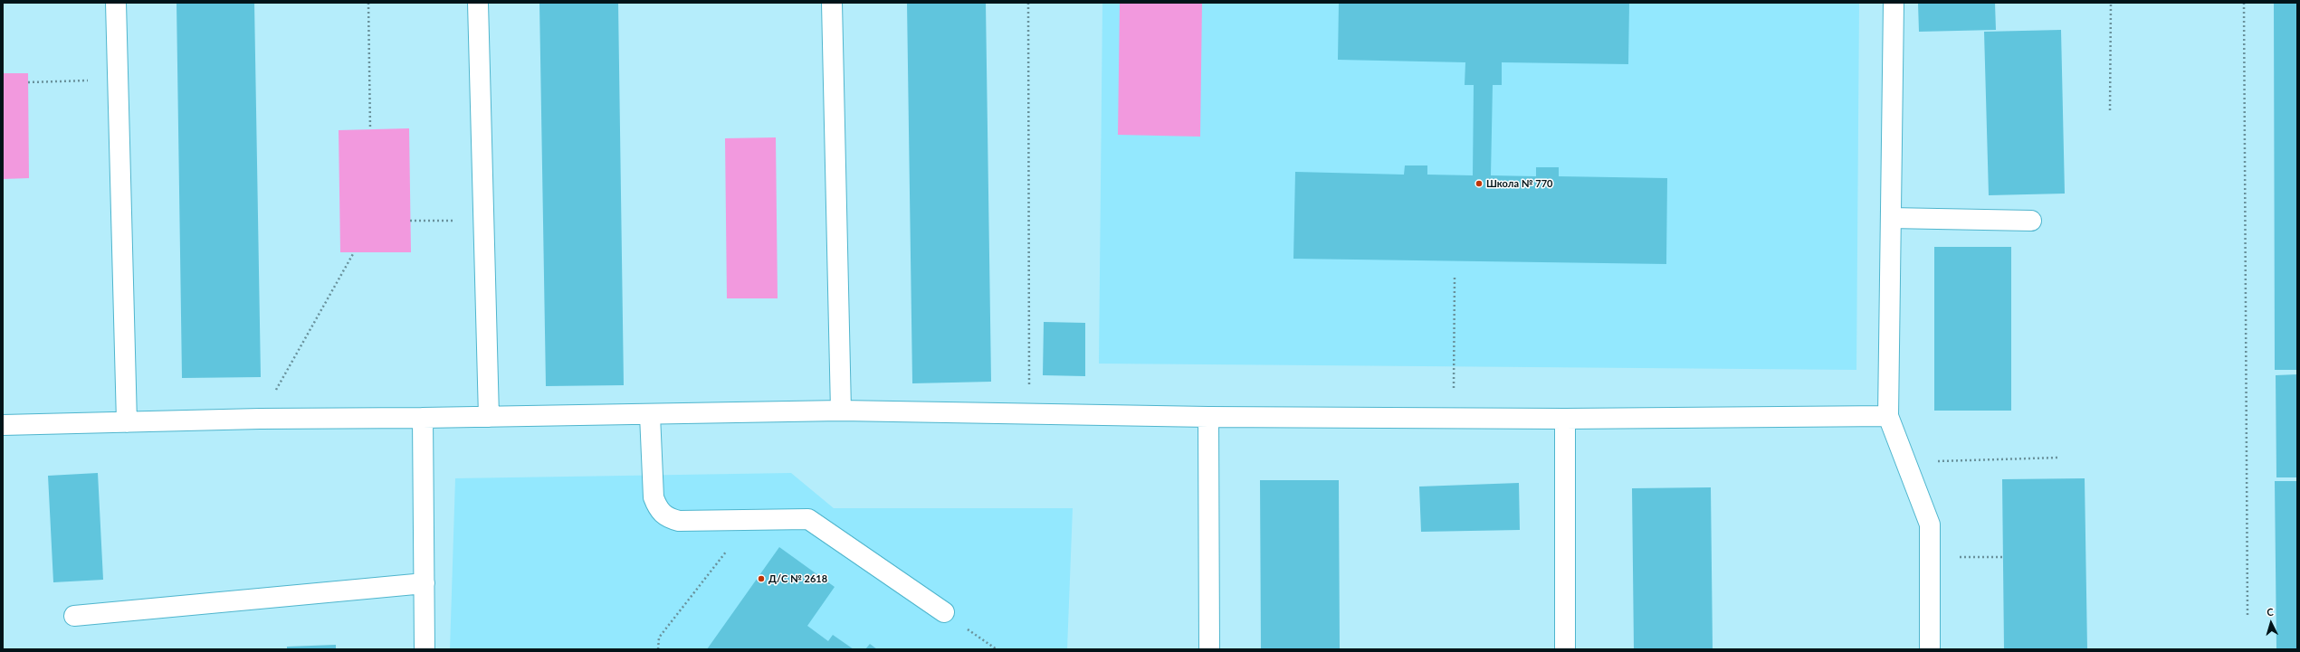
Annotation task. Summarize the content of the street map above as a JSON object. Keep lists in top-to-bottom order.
{
  "places": ["Школа № 770", "Д/C № 2618"],
  "north": "top"
}
